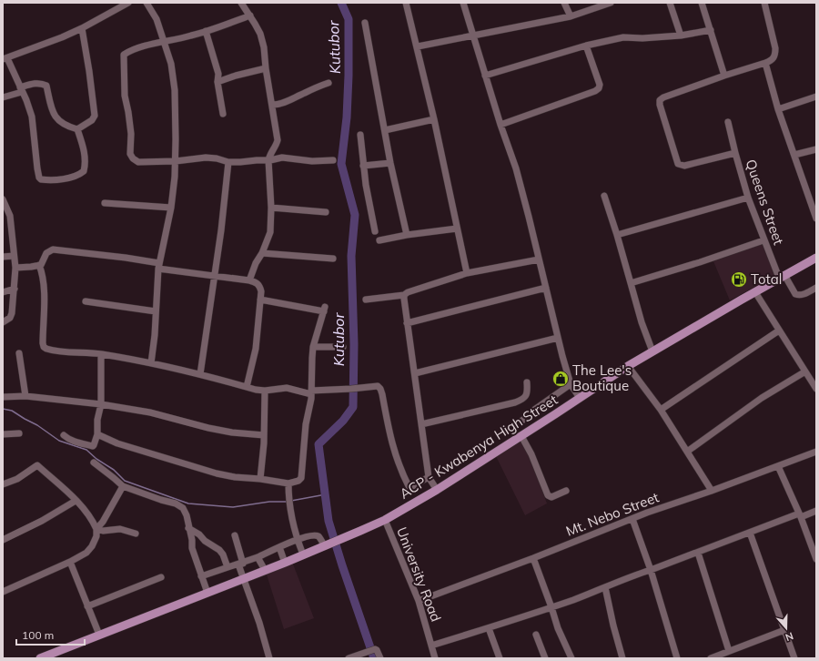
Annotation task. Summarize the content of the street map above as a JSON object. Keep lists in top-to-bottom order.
{
  "streets": {
    "main road": ["ACP - Kwabenya High Street"],
    "street": ["Queens Street", "Mt. Nebo Street", "University Road"]
  },
  "crossings": [
    ["Queens Street", "ACP - Kwabenya High Street"],
    ["ACP - Kwabenya High Street", "University Road"],
    ["Mt. Nebo Street", "University Road"]
  ],
  "water": ["Kutubor"],
  "places": {
    "fuel station": ["Total"],
    "shop": ["The Lee's Boutique"]
  },
  "scale_bar": "100 m",
  "north": "bottom"
}
